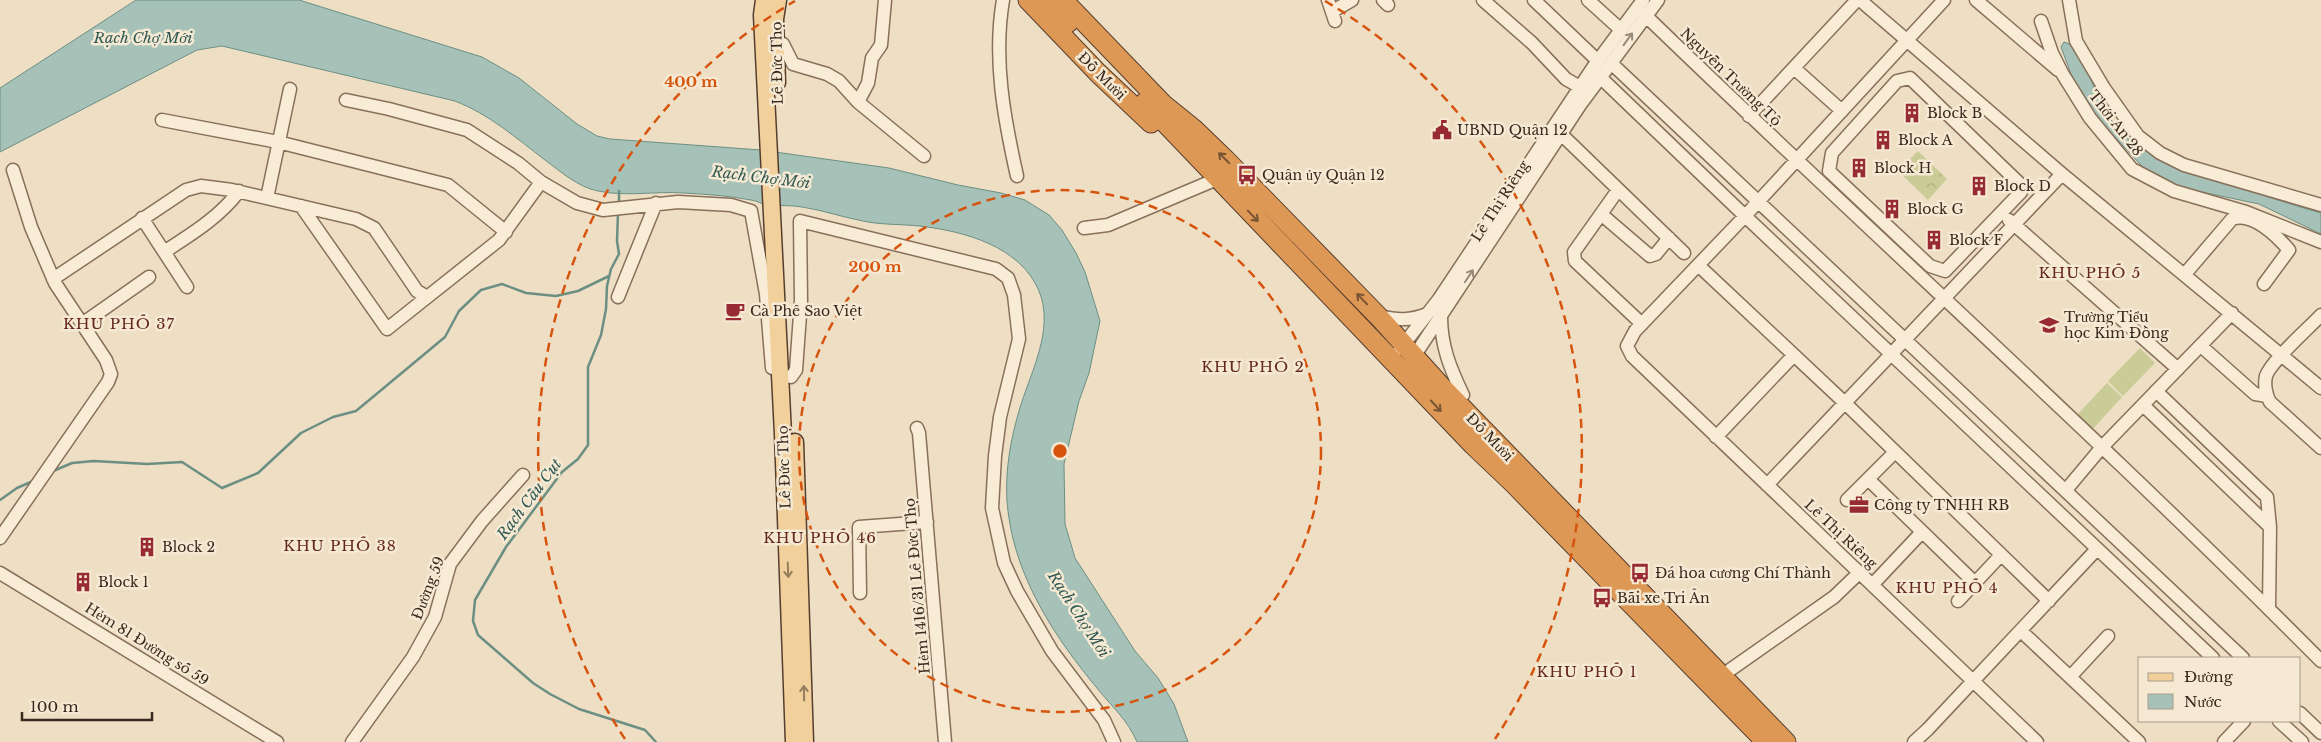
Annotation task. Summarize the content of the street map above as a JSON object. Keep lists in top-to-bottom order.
{
  "streets": {
    "highway": ["Đỗ Mười"],
    "main road": ["Lê Đức Thọ"],
    "street": [
      "Nguyễn Trường Tộ",
      "Thới An 28",
      "Lê Thị Riêng",
      "Hẻm 1416/31 Lê Đức Thọ",
      "Đường 59",
      "Hẻm 81 Đường số 59"
    ]
  },
  "crossings": [
    ["Đỗ Mười", "Lê Thị Riêng"],
    ["Nguyễn Trường Tộ", "Lê Thị Riêng"]
  ],
  "districts": [
    "KHU PHỐ 5",
    "KHU PHỐ 37",
    "KHU PHỐ 2",
    "KHU PHỐ 46",
    "KHU PHỐ 38",
    "KHU PHỐ 4",
    "KHU PHỐ 1"
  ],
  "water": ["Rạch Chợ Mới", "Rạch Cầu Cụt"],
  "places": {
    "building": [
      "Block B",
      "Block A",
      "Block H",
      "Block D",
      "Block G",
      "Block F",
      "Block 2",
      "Block 1"
    ],
    "public building": ["UBND Quận 12"],
    "bus stop": ["Quận ủy Quận 12", "Đá hoa cương Chí Thành", "Bãi xe Tri Ân"],
    "cafe": ["Cà Phê Sao Việt"],
    "school or university": ["Trường Tiểu học Kim Đồng"],
    "office": ["Công ty TNHH RB"]
  },
  "legend": ["Đường", "Nước"],
  "scale_bar": "100 m",
  "rings": ["400 m", "200 m"]
}
